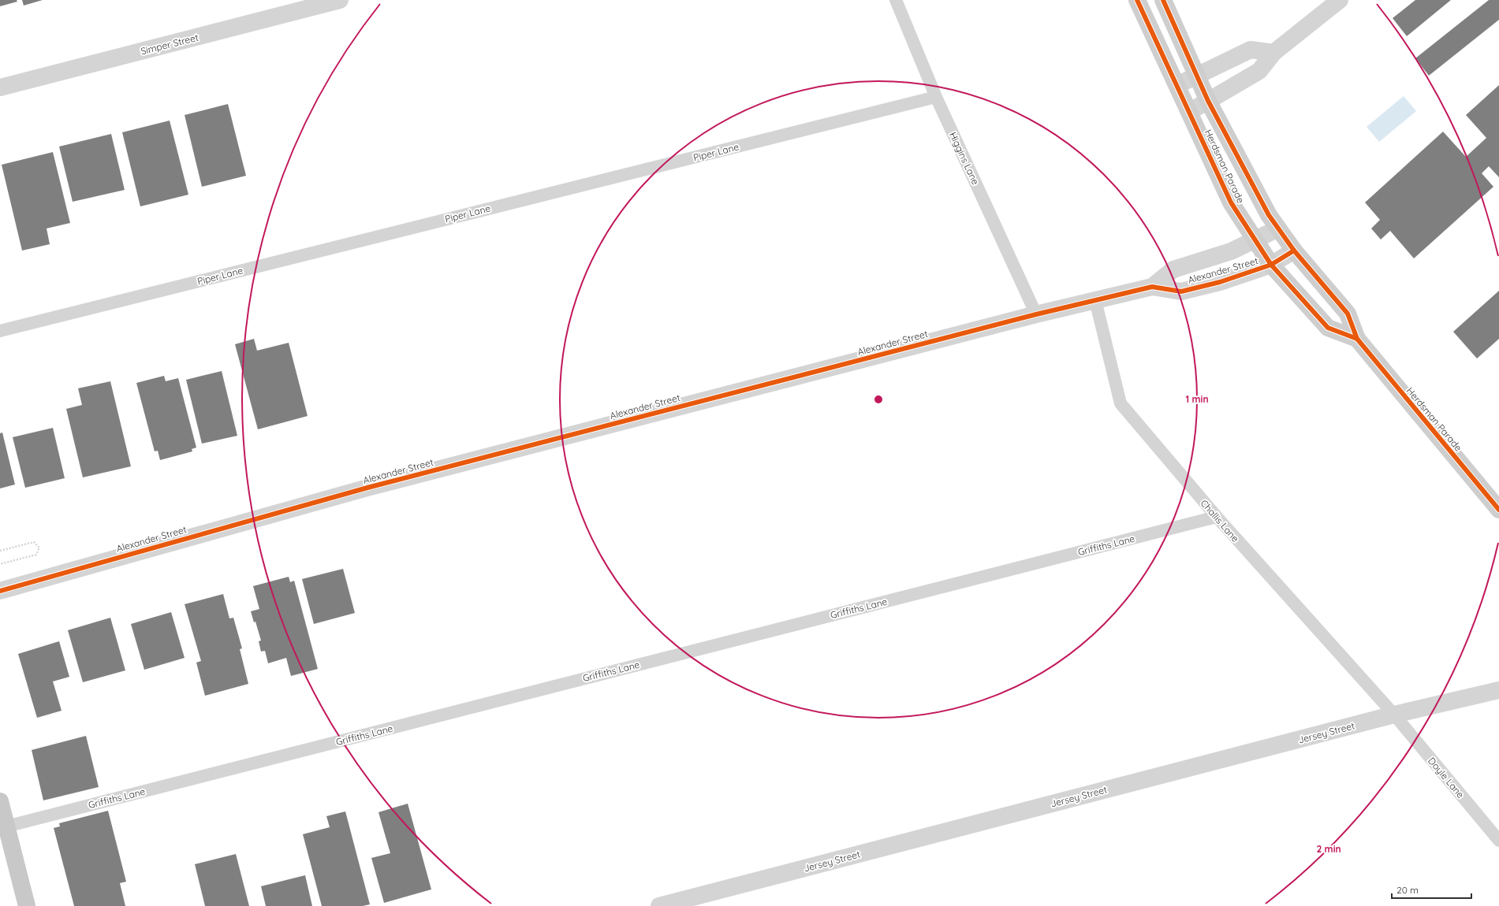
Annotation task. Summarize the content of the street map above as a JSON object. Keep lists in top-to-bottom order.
{
  "streets": {
    "main road": ["Herdsman Parade"],
    "street": ["Simper Street", "Alexander Street", "Jersey Street"],
    "lane": [
      "Piper Lane",
      "Higgins Lane",
      "Challis Lane",
      "Griffiths Lane",
      "Doyle Lane"
    ]
  },
  "crossings": [
    ["Piper Lane", "Higgins Lane"],
    ["Higgins Lane", "Alexander Street"],
    ["Herdsman Parade", "Alexander Street"],
    ["Alexander Street", "Challis Lane"],
    ["Challis Lane", "Griffiths Lane"],
    ["Challis Lane", "Jersey Street"],
    ["Challis Lane", "Doyle Lane"],
    ["Jersey Street", "Doyle Lane"]
  ],
  "scale_bar": "20 m",
  "rings": ["1 min", "2 min"]
}
